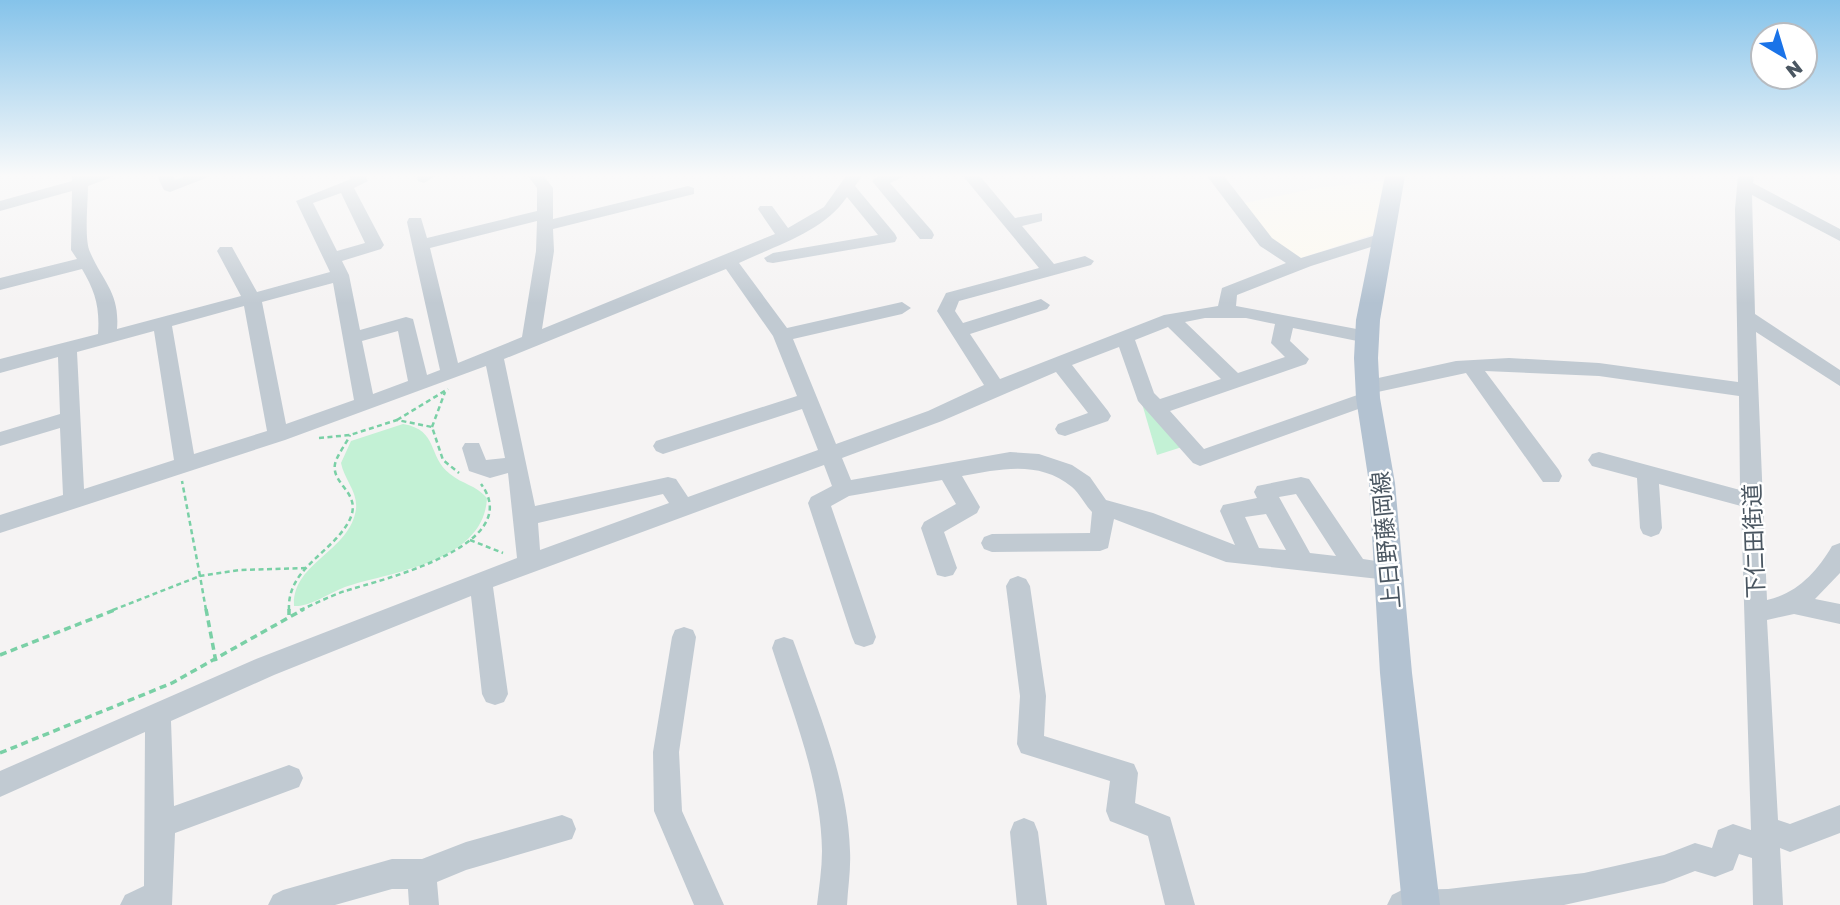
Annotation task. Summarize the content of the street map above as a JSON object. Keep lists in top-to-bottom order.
{
  "streets": {
    "main road": ["上日野藤岡線"],
    "street": ["下仁田街道"]
  },
  "north": "bottom right"
}
